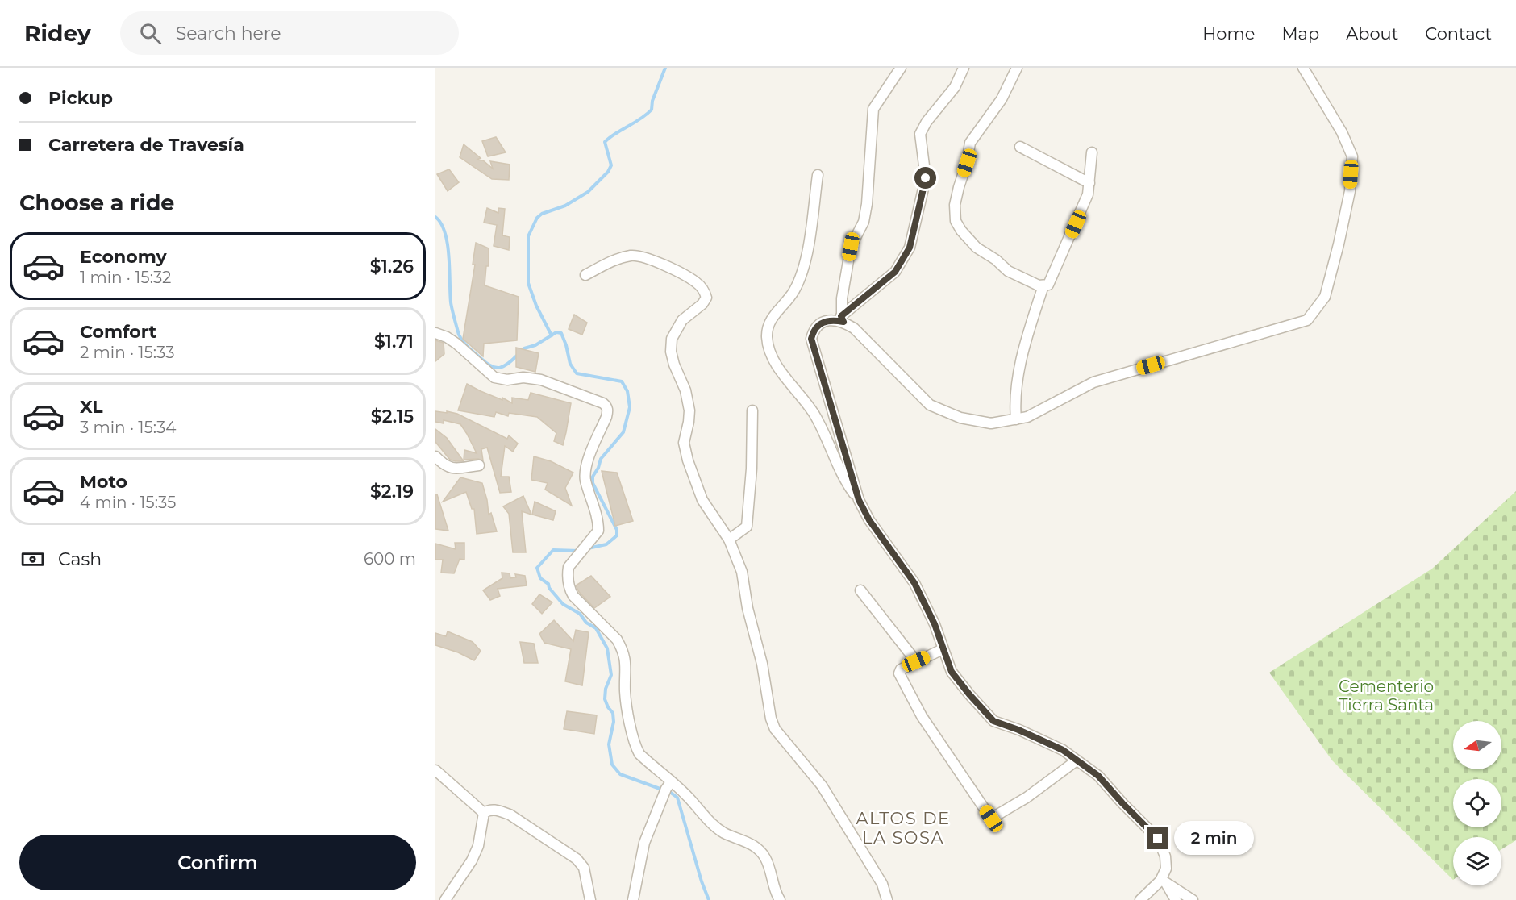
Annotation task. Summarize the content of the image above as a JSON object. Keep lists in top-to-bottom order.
{
  "districts": ["ALTOS DE LA SOSA"],
  "parks": ["Cementerio Tierra Santa"],
  "north": "left",
  "page": {
    "header": "Ridey",
    "search": "Search here",
    "nav": [
      "Home",
      "Map",
      "About",
      "Contact"
    ],
    "banner": ["Pickup", "Carretera de Travesía"],
    "heading": "Choose a ride",
    "list": [
      {
        "name": "Economy",
        "note": "1 min · 15:32",
        "value": "$1.26"
      },
      {
        "name": "Comfort",
        "note": "2 min · 15:33",
        "value": "$1.71"
      },
      {
        "name": "XL",
        "note": "3 min · 15:34",
        "value": "$2.15"
      },
      {
        "name": "Moto",
        "note": "4 min · 15:35",
        "value": "$2.19"
      }
    ],
    "pay": ["Cash", "600 m"],
    "bubble": "2 min",
    "buttons": "Confirm"
  }
}
